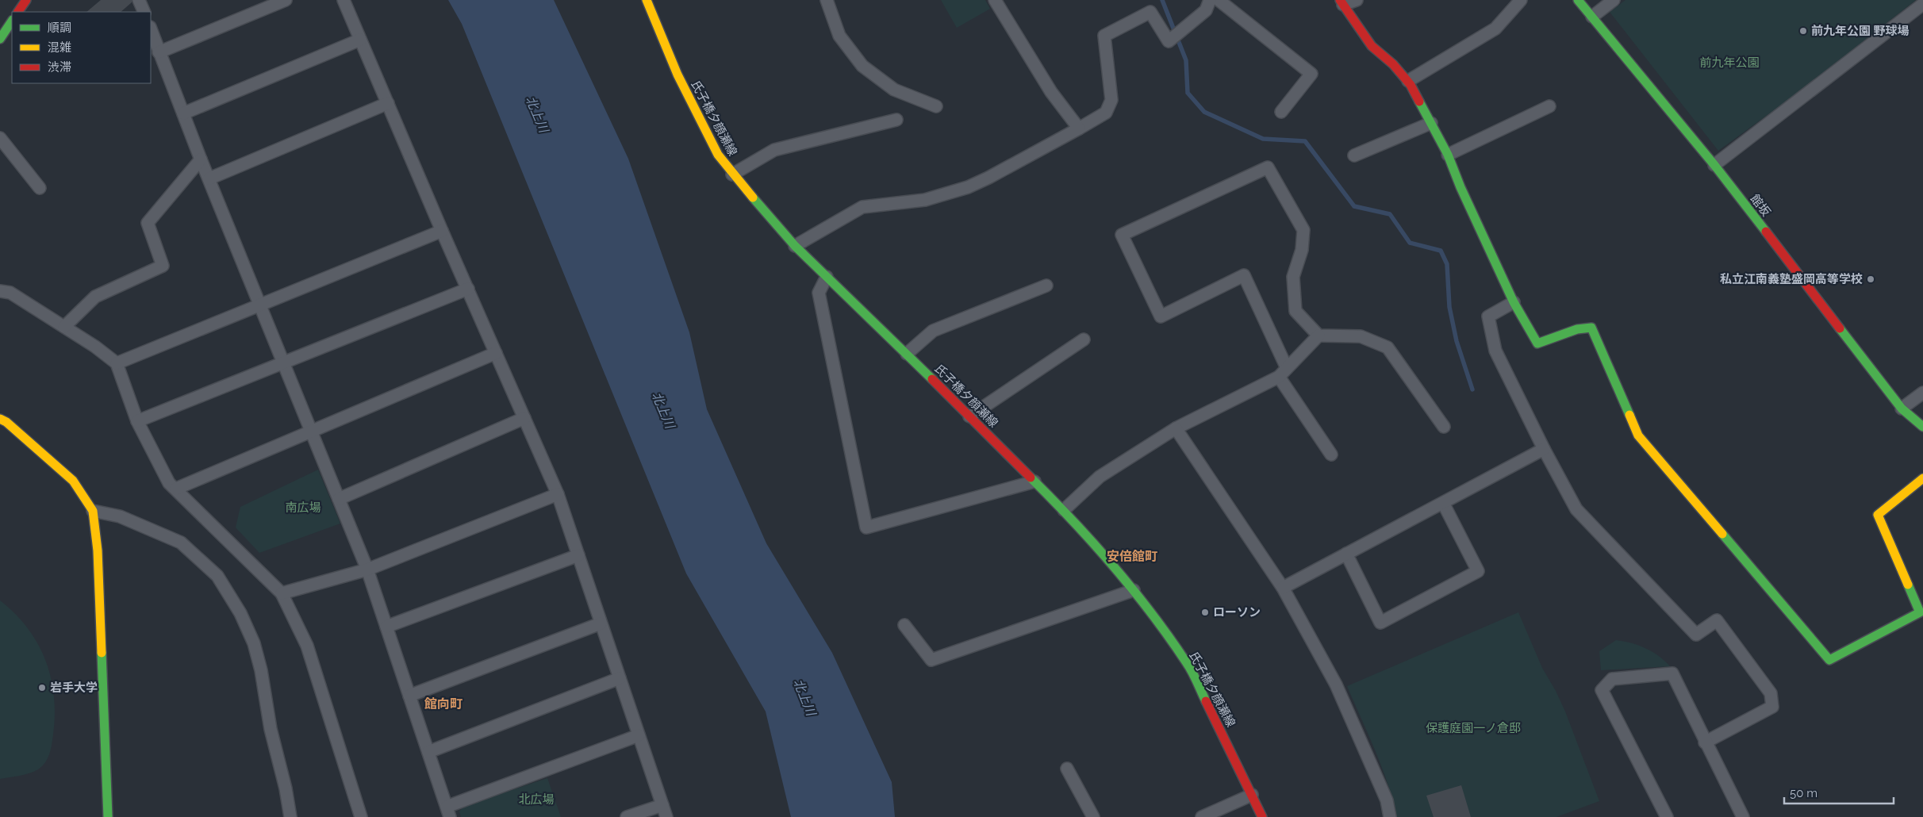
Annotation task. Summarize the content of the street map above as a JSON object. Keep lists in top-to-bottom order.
{
  "streets": {
    "street": ["氏子橋夕顔瀬線", "館坂"]
  },
  "districts": ["安倍館町", "館向町"],
  "water": ["北上川"],
  "parks": [
    "前九年公園",
    "南広場",
    "保護庭園一ノ倉邸",
    "北広場"
  ],
  "places": [
    "前九年公園 野球場",
    "私立江南義塾盛岡高等学校",
    "ローソン",
    "岩手大学"
  ],
  "legend": ["順調", "混雑", "渋滞"],
  "scale_bar": "50 m"
}
